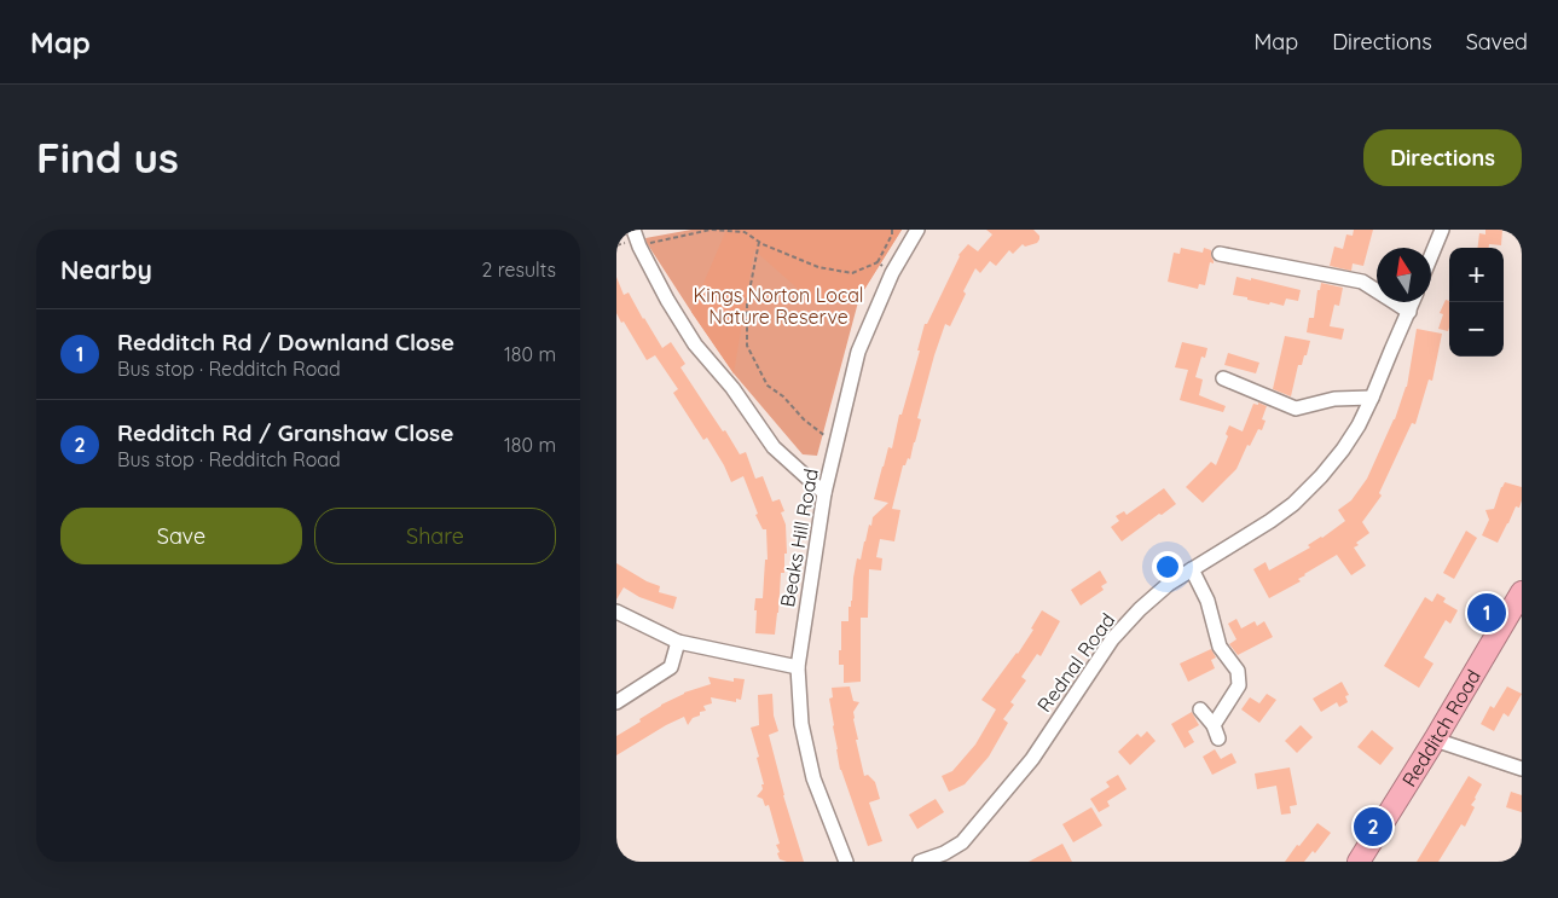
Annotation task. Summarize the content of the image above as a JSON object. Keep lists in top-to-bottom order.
{
  "streets": {
    "highway": ["Redditch Road"],
    "street": ["Beaks Hill Road", "Rednal Road"]
  },
  "parks": ["Kings Norton Local Nature Reserve"],
  "north": "top",
  "page": {
    "header": "Map",
    "nav": ["Map", "Directions", "Saved"],
    "buttons": [
      "Directions",
      ["Save", "Share"]
    ],
    "title": "Find us",
    "heading": ["Nearby", "2 results"],
    "map_buttons": ["+", "−"],
    "list": [
      {
        "mark": "1",
        "name": "Redditch Rd / Downland Close",
        "note": "Bus stop · Redditch Road",
        "value": "180 m"
      },
      {
        "mark": "2",
        "name": "Redditch Rd / Granshaw Close",
        "note": "Bus stop · Redditch Road",
        "value": "180 m"
      }
    ],
    "pins": ["1", "2"]
  }
}
